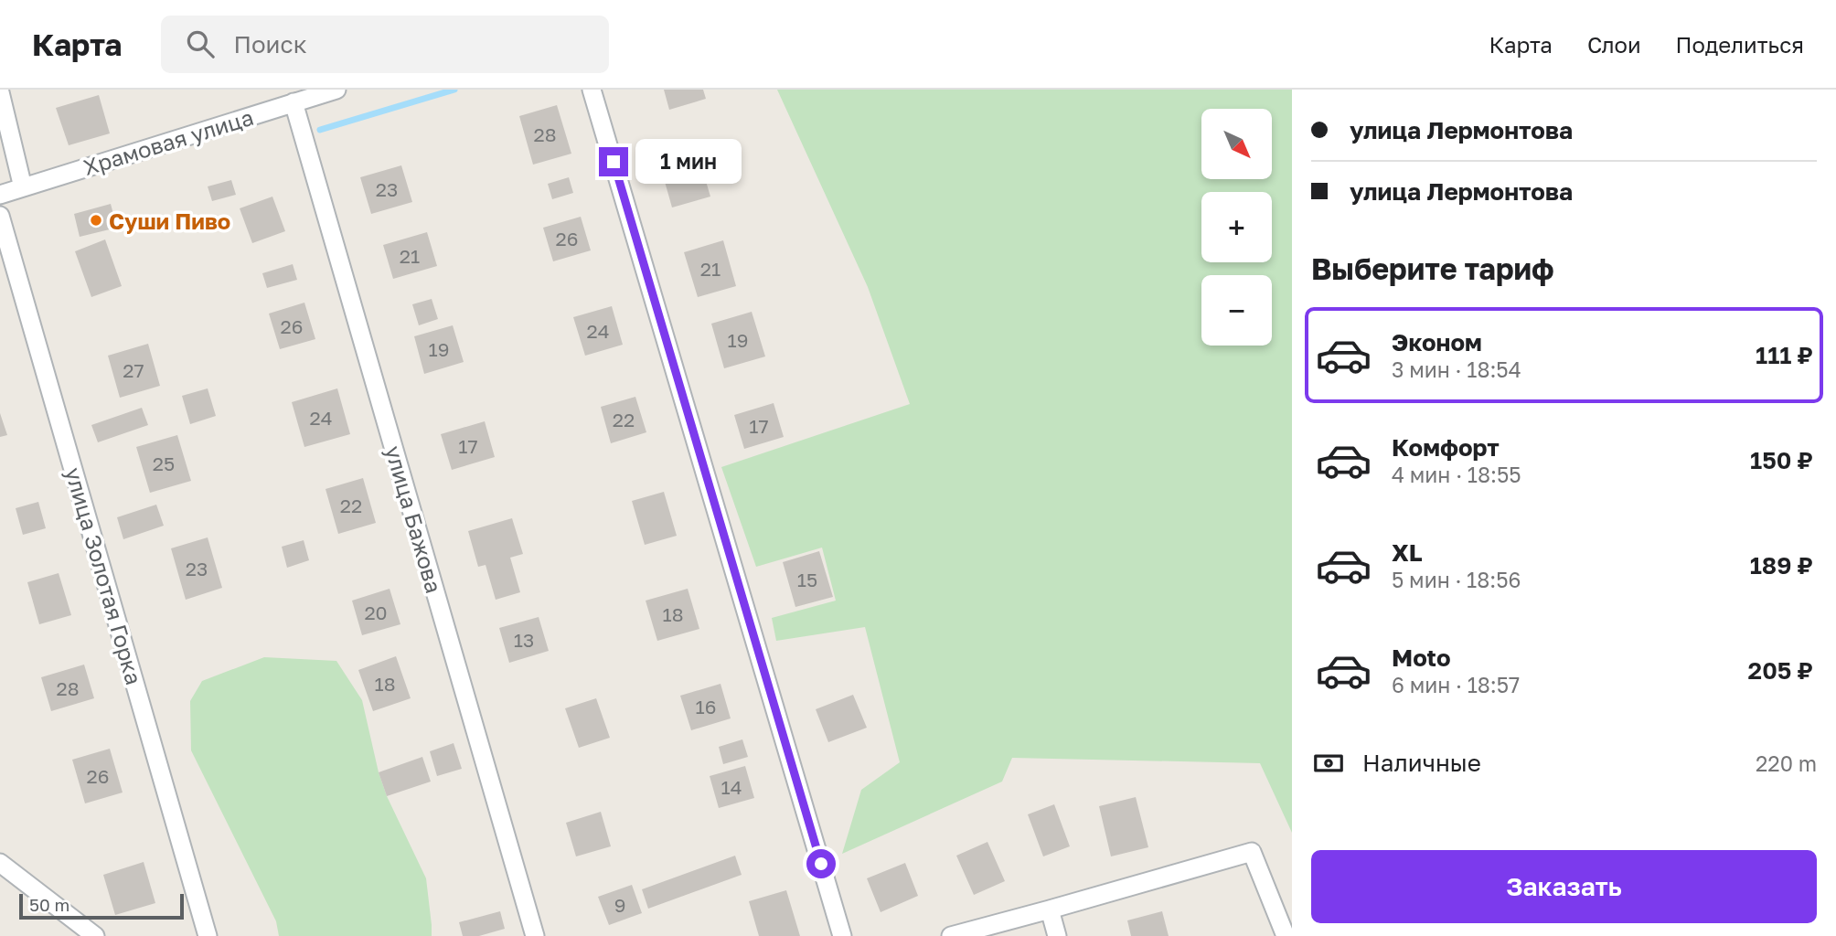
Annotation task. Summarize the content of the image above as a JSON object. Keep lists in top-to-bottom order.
{
  "streets": {
    "street": ["Храмовая улица", "улица Бажова", "улица Золотая Горка"]
  },
  "crossings": [
    ["Храмовая улица", "улица Бажова"]
  ],
  "places": ["Суши Пиво"],
  "house_numbers": [
    "28",
    "23",
    "26",
    "21",
    "21",
    "26",
    "24",
    "19",
    "19",
    "27",
    "24",
    "22",
    "17",
    "17",
    "25",
    "22",
    "23",
    "15",
    "20",
    "18",
    "13",
    "18",
    "28",
    "16",
    "26",
    "14",
    "9"
  ],
  "scale_bar": "50 m",
  "north": "bottom right",
  "page": {
    "header": "Карта",
    "search": "Поиск",
    "nav": ["Карта", "Слои", "Поделиться"],
    "banner": ["улица Лермонтова", "улица Лермонтова"],
    "map_buttons": ["+", "−"],
    "bubble": "1 мин",
    "heading": "Выберите тариф",
    "list": [
      {
        "name": "Эконом",
        "note": "3 мин · 18:54",
        "value": "111 ₽"
      },
      {
        "name": "Комфорт",
        "note": "4 мин · 18:55",
        "value": "150 ₽"
      },
      {
        "name": "XL",
        "note": "5 мин · 18:56",
        "value": "189 ₽"
      },
      {
        "name": "Moto",
        "note": "6 мин · 18:57",
        "value": "205 ₽"
      }
    ],
    "pay": ["Наличные", "220 m"],
    "buttons": "Заказать",
    "scale": "50 m"
  }
}
